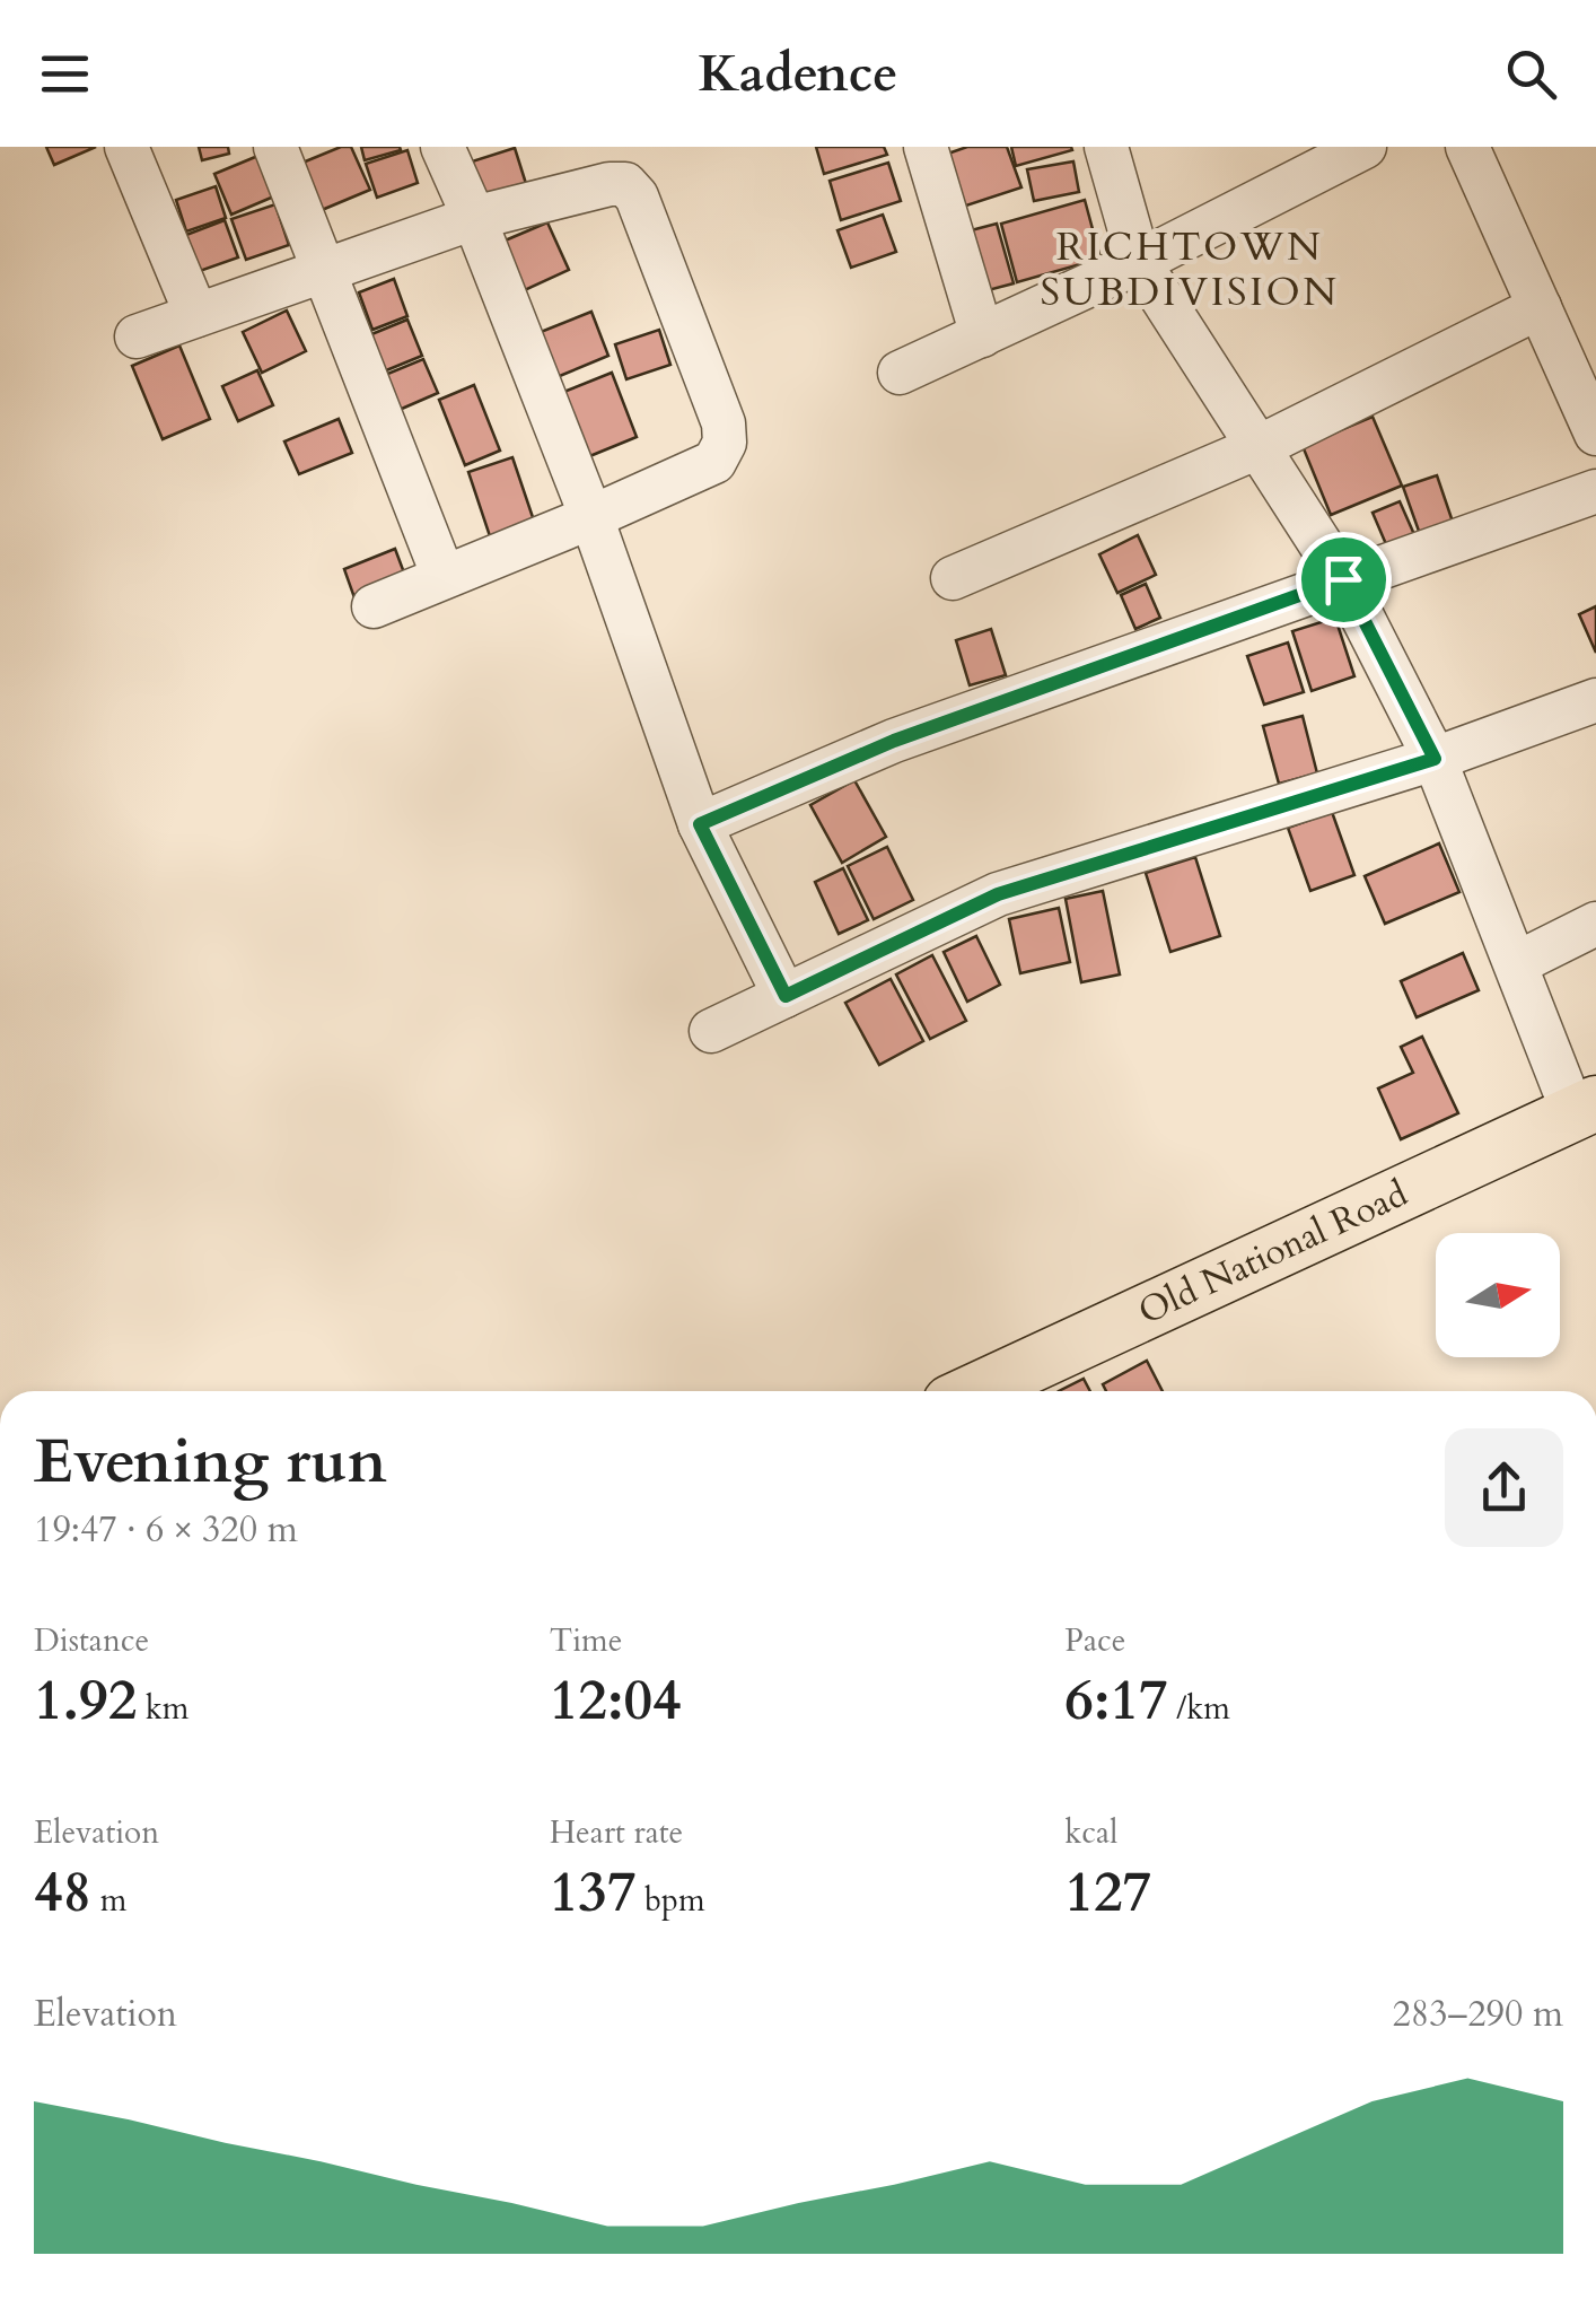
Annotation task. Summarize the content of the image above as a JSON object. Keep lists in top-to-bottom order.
{
  "streets": {
    "main road": ["Old National Road"]
  },
  "districts": ["RICHTOWN SUBDIVISION"],
  "north": "right",
  "page": {
    "header": "Kadence",
    "heading": ["Evening run", "19:47 · 6 × 320 m"],
    "stats": [
      ["Distance", "1.92 km"],
      ["Time", "12:04"],
      ["Pace", "6:17 /km"],
      ["Elevation", "48 m"],
      ["Heart rate", "137 bpm"],
      ["kcal", "127"]
    ],
    "chart": ["Elevation", "283–290 m"]
  }
}
